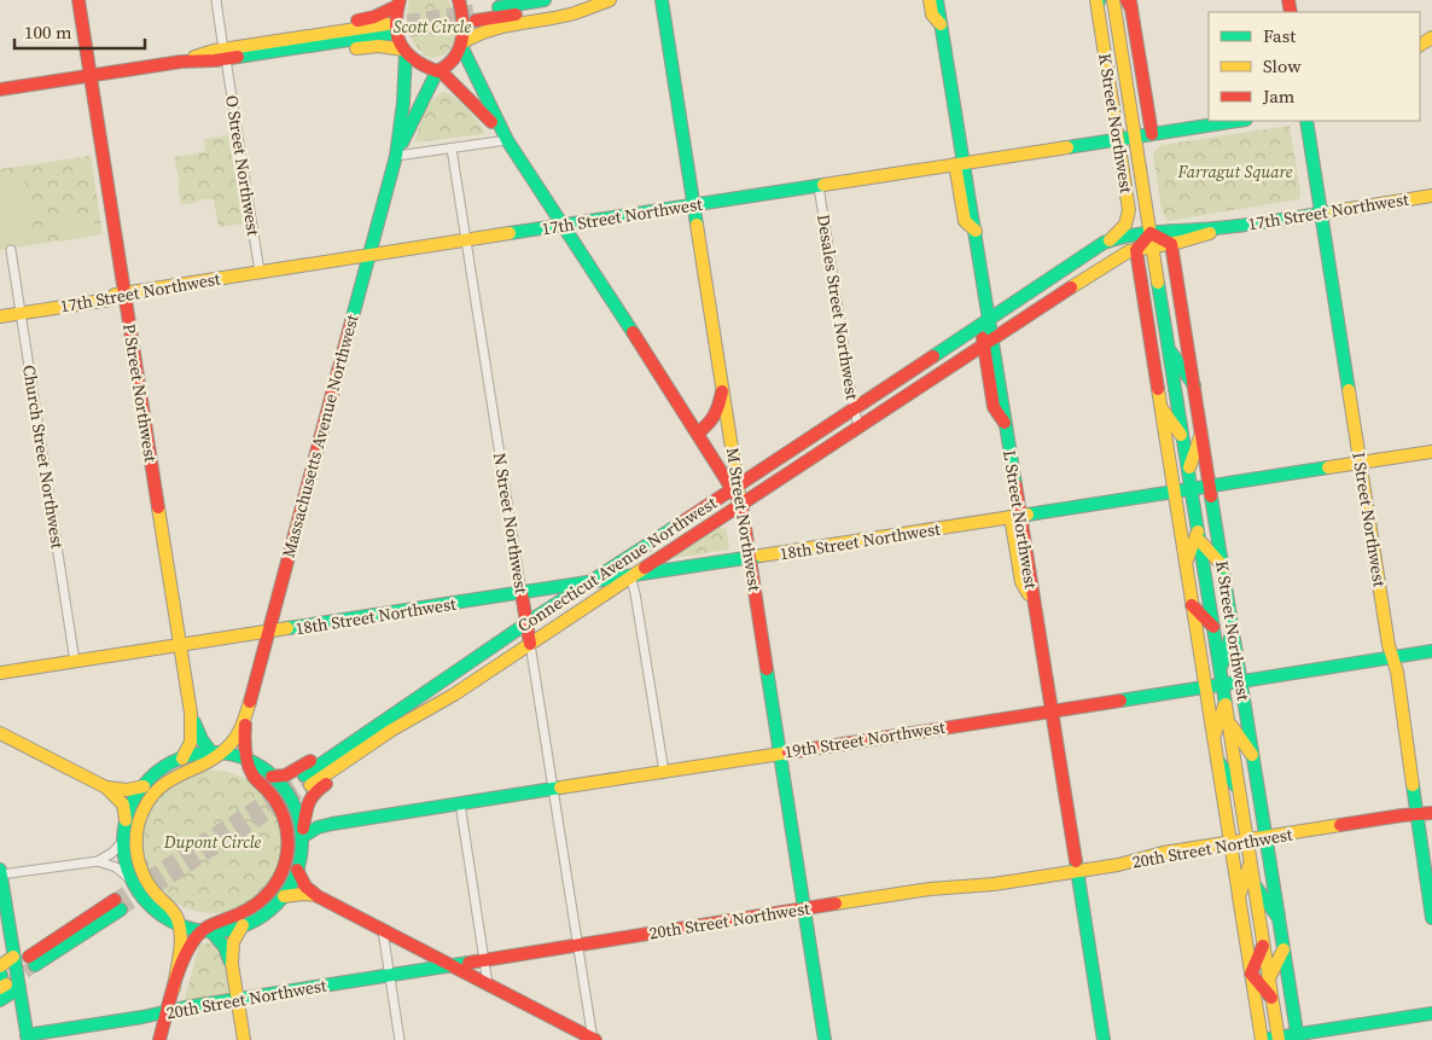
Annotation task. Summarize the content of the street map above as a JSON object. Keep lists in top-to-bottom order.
{
  "streets": {
    "main road": [
      "K Street Northwest",
      "17th Street Northwest",
      "P Street Northwest",
      "Massachusetts Avenue Northwest",
      "M Street Northwest",
      "L Street Northwest",
      "I Street Northwest",
      "N Street Northwest",
      "18th Street Northwest",
      "Connecticut Avenue Northwest",
      "19th Street Northwest",
      "20th Street Northwest"
    ],
    "street": ["O Street Northwest", "Desales Street Northwest", "Church Street Northwest"]
  },
  "crossings": [
    ["K Street Northwest", "17th Street Northwest"],
    ["K Street Northwest", "18th Street Northwest"],
    ["K Street Northwest", "Connecticut Avenue Northwest"],
    ["K Street Northwest", "19th Street Northwest"],
    ["K Street Northwest", "20th Street Northwest"],
    ["O Street Northwest", "17th Street Northwest"],
    ["17th Street Northwest", "Desales Street Northwest"],
    ["17th Street Northwest", "P Street Northwest"],
    ["17th Street Northwest", "Massachusetts Avenue Northwest"],
    ["17th Street Northwest", "Church Street Northwest"],
    ["17th Street Northwest", "M Street Northwest"],
    ["17th Street Northwest", "L Street Northwest"],
    ["17th Street Northwest", "I Street Northwest"],
    ["17th Street Northwest", "N Street Northwest"],
    ["17th Street Northwest", "Connecticut Avenue Northwest"],
    ["Desales Street Northwest", "Connecticut Avenue Northwest"],
    ["P Street Northwest", "Massachusetts Avenue Northwest"],
    ["P Street Northwest", "18th Street Northwest"],
    ["Massachusetts Avenue Northwest", "18th Street Northwest"],
    ["Church Street Northwest", "18th Street Northwest"],
    ["M Street Northwest", "18th Street Northwest"],
    ["M Street Northwest", "Connecticut Avenue Northwest"],
    ["M Street Northwest", "19th Street Northwest"],
    ["M Street Northwest", "20th Street Northwest"],
    ["L Street Northwest", "18th Street Northwest"],
    ["L Street Northwest", "Connecticut Avenue Northwest"],
    ["L Street Northwest", "19th Street Northwest"],
    ["L Street Northwest", "20th Street Northwest"],
    ["I Street Northwest", "18th Street Northwest"],
    ["I Street Northwest", "19th Street Northwest"],
    ["I Street Northwest", "20th Street Northwest"],
    ["N Street Northwest", "18th Street Northwest"],
    ["N Street Northwest", "Connecticut Avenue Northwest"],
    ["N Street Northwest", "19th Street Northwest"],
    ["N Street Northwest", "20th Street Northwest"],
    ["18th Street Northwest", "Connecticut Avenue Northwest"]
  ],
  "parks": ["Scott Circle", "Farragut Square", "Dupont Circle"],
  "legend": ["Fast", "Slow", "Jam"],
  "scale_bar": "100 m"
}
